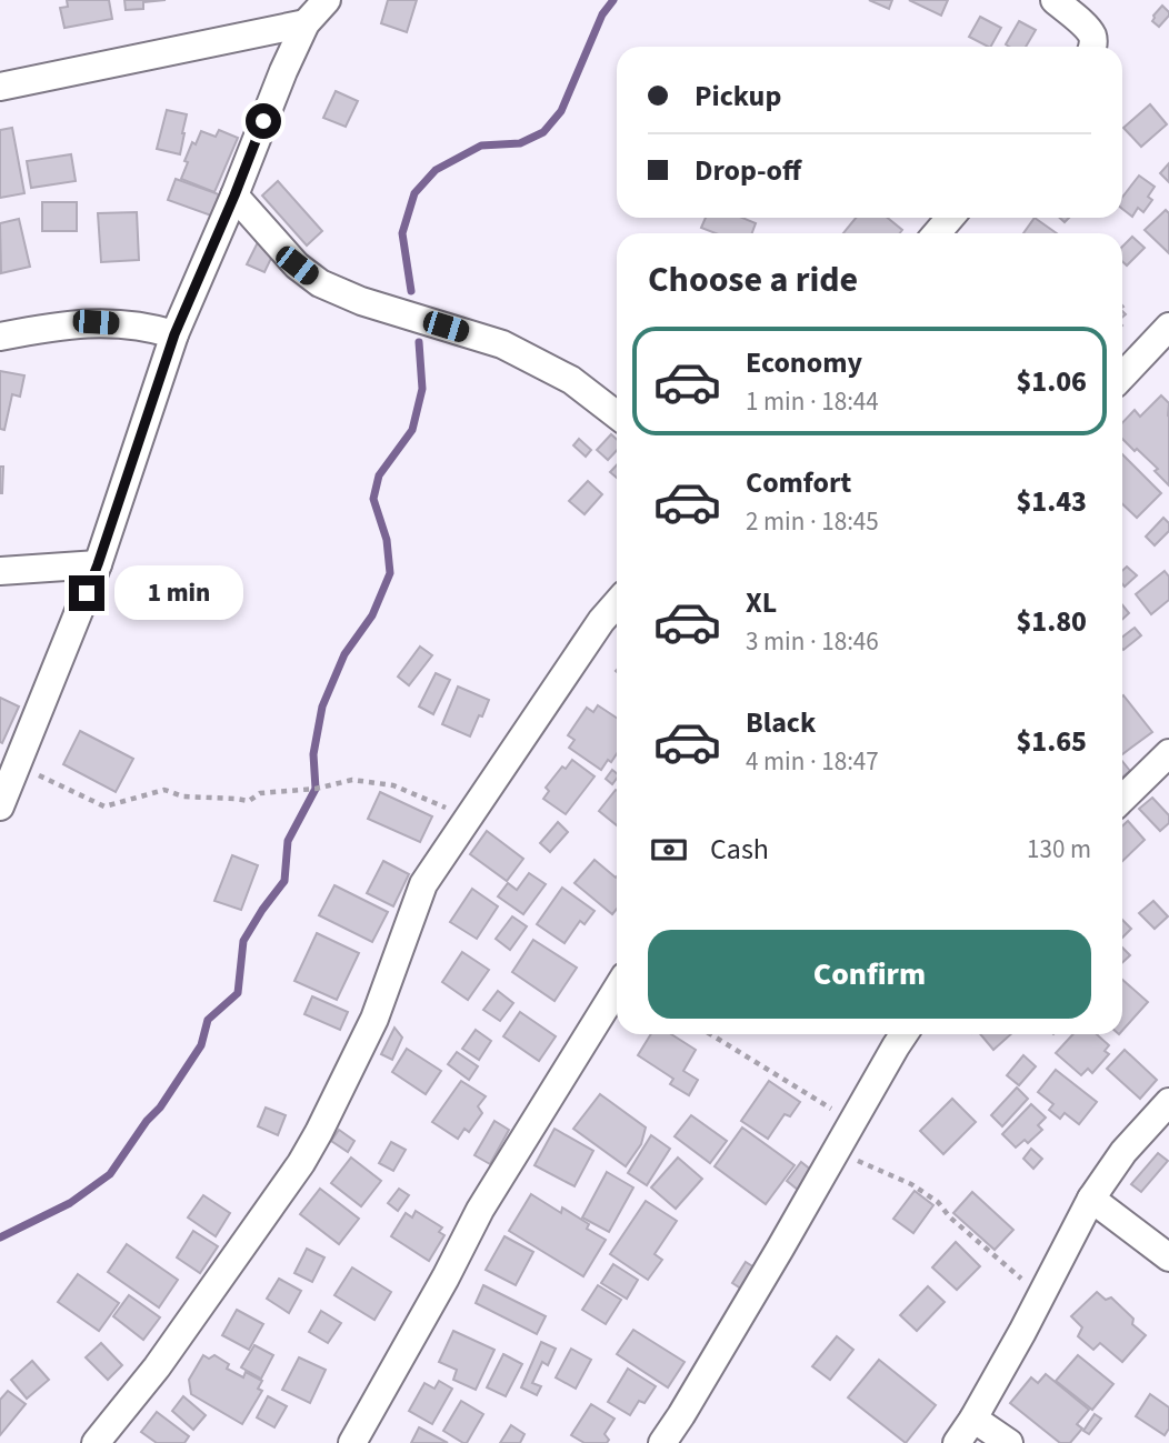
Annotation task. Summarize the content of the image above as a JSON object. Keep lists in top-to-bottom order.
{
  "page": {
    "banner": ["Pickup", "Drop-off"],
    "heading": "Choose a ride",
    "list": [
      {
        "name": "Economy",
        "note": "1 min · 18:44",
        "value": "$1.06"
      },
      {
        "name": "Comfort",
        "note": "2 min · 18:45",
        "value": "$1.43"
      },
      {
        "name": "XL",
        "note": "3 min · 18:46",
        "value": "$1.80"
      },
      {
        "name": "Black",
        "note": "4 min · 18:47",
        "value": "$1.65"
      }
    ],
    "bubble": "1 min",
    "pay": ["Cash", "130 m"],
    "buttons": "Confirm"
  }
}
